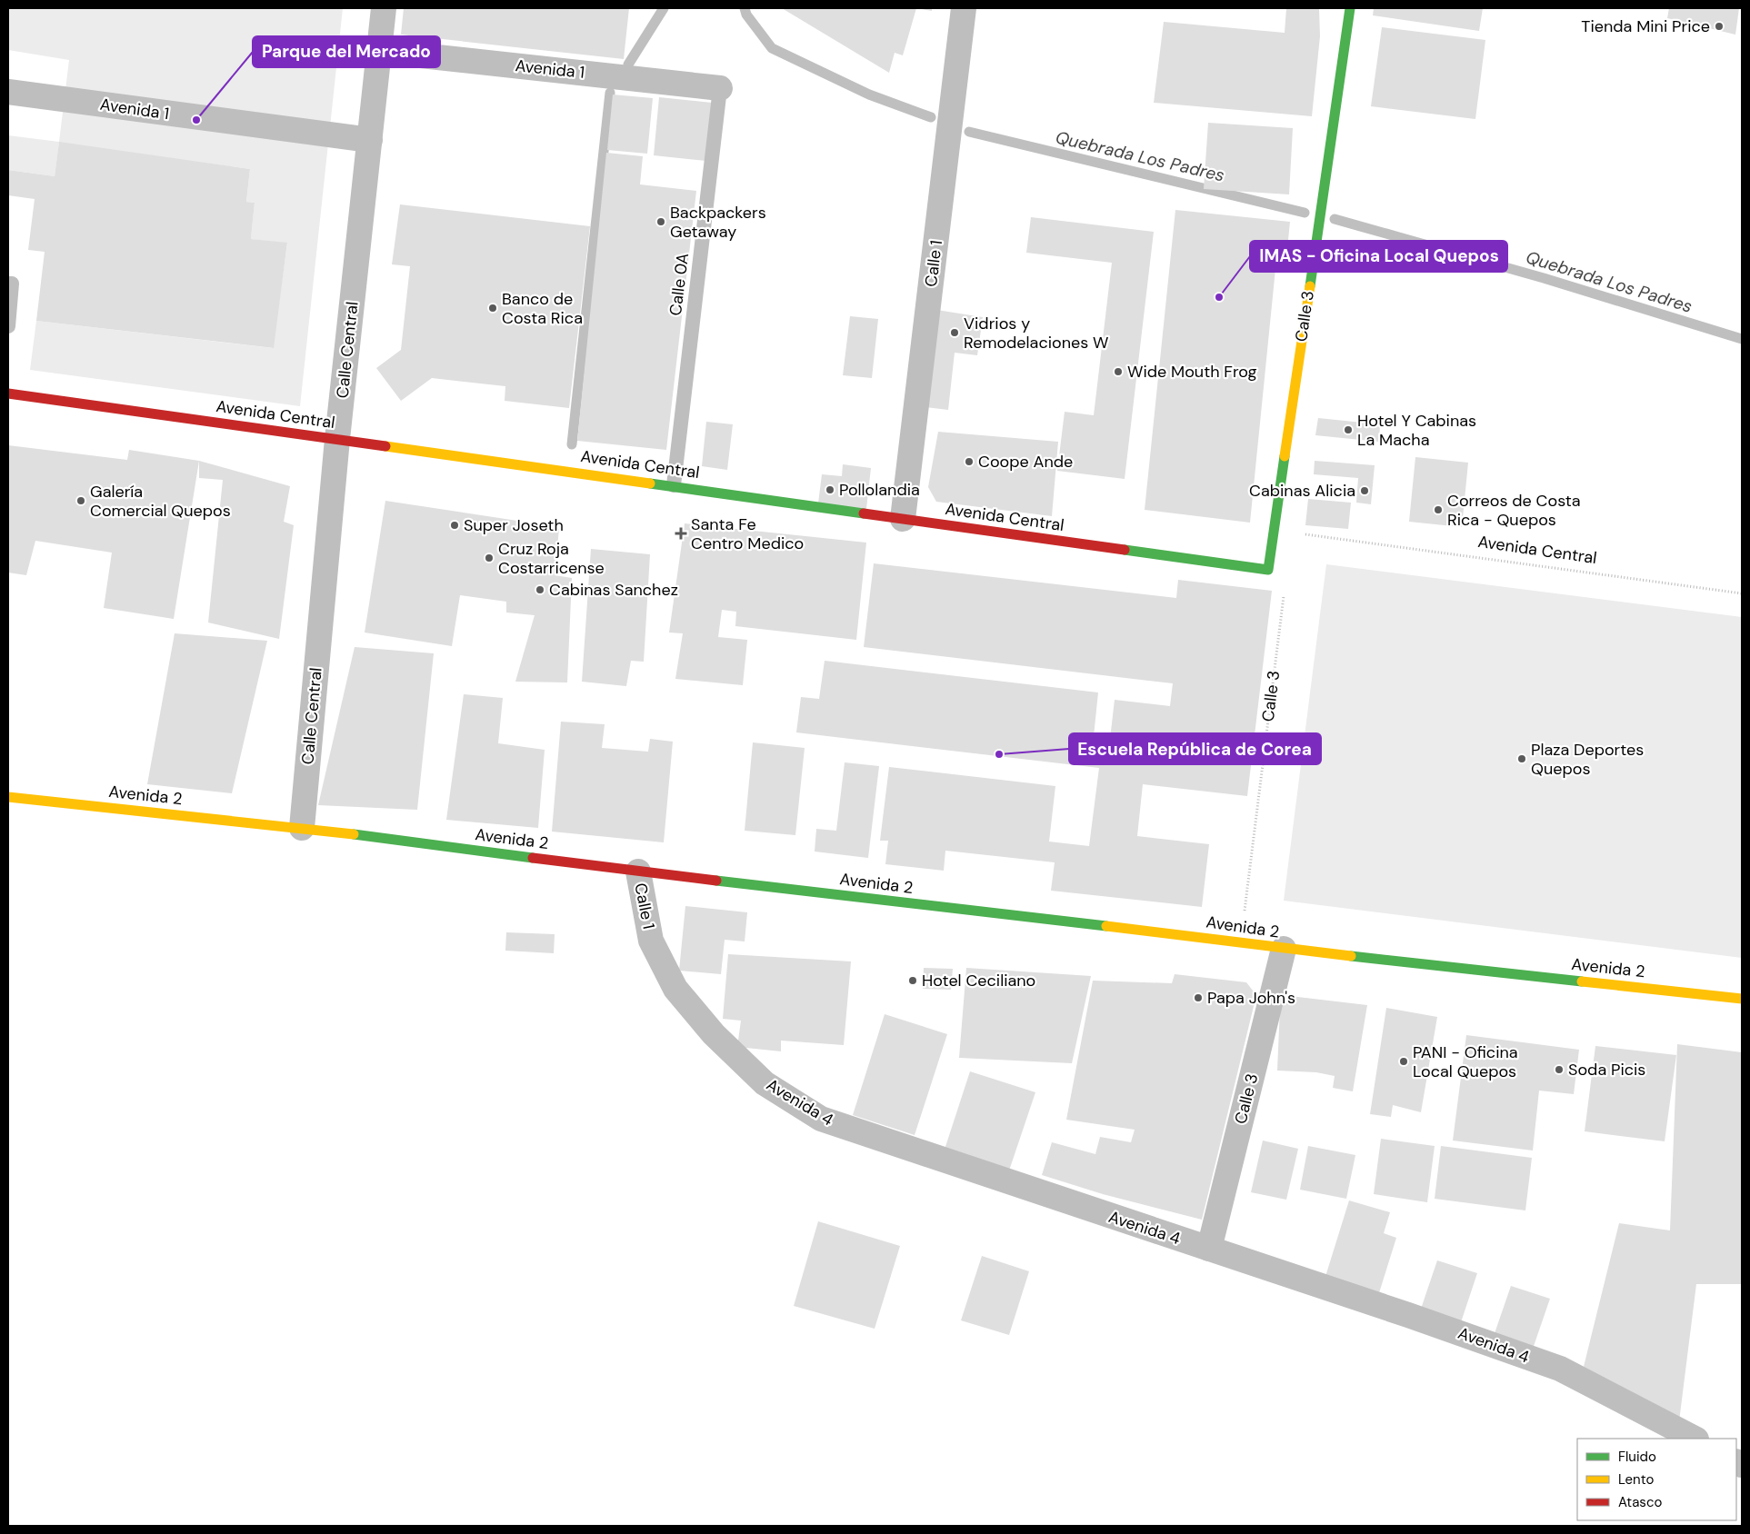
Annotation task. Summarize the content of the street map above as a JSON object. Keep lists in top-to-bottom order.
{
  "streets": {
    "street": [
      "Avenida 1",
      "Calle 1",
      "Calle 3",
      "Calle Central",
      "Avenida Central",
      "Avenida 2",
      "Avenida 4"
    ],
    "lane": ["Calle 0A"]
  },
  "crossings": [
    ["Avenida 1", "Calle 0A"],
    ["Avenida 1", "Calle Central"],
    ["Calle 1", "Avenida Central"],
    ["Calle 1", "Avenida 2"],
    ["Calle 1", "Avenida 4"],
    ["Calle 0A", "Avenida Central"],
    ["Calle 3", "Avenida Central"],
    ["Calle 3", "Avenida 2"],
    ["Calle 3", "Avenida 4"],
    ["Calle Central", "Avenida Central"],
    ["Calle Central", "Avenida 2"]
  ],
  "water": ["Quebrada Los Padres"],
  "places": {
    "other": [
      "Tienda Mini Price",
      "Parque del Mercado",
      "Backpackers Getaway",
      "IMAS - Oficina Local Quepos",
      "Banco de Costa Rica",
      "Vidrios y Remodelaciones W",
      "Wide Mouth Frog",
      "Hotel Y Cabinas La Macha",
      "Coope Ande",
      "Pollolandia",
      "Cabinas Alicia",
      "Galería Comercial Quepos",
      "Correos de Costa Rica - Quepos",
      "Super Joseth",
      "Cruz Roja Costarricense",
      "Cabinas Sanchez",
      "Escuela República de Corea",
      "Plaza Deportes Quepos",
      "Hotel Ceciliano",
      "Papa John's",
      "PANI - Oficina Local Quepos",
      "Soda Picis"
    ],
    "health": ["Santa Fe Centro Medico"]
  },
  "legend": ["Fluido", "Lento", "Atasco"]
}
